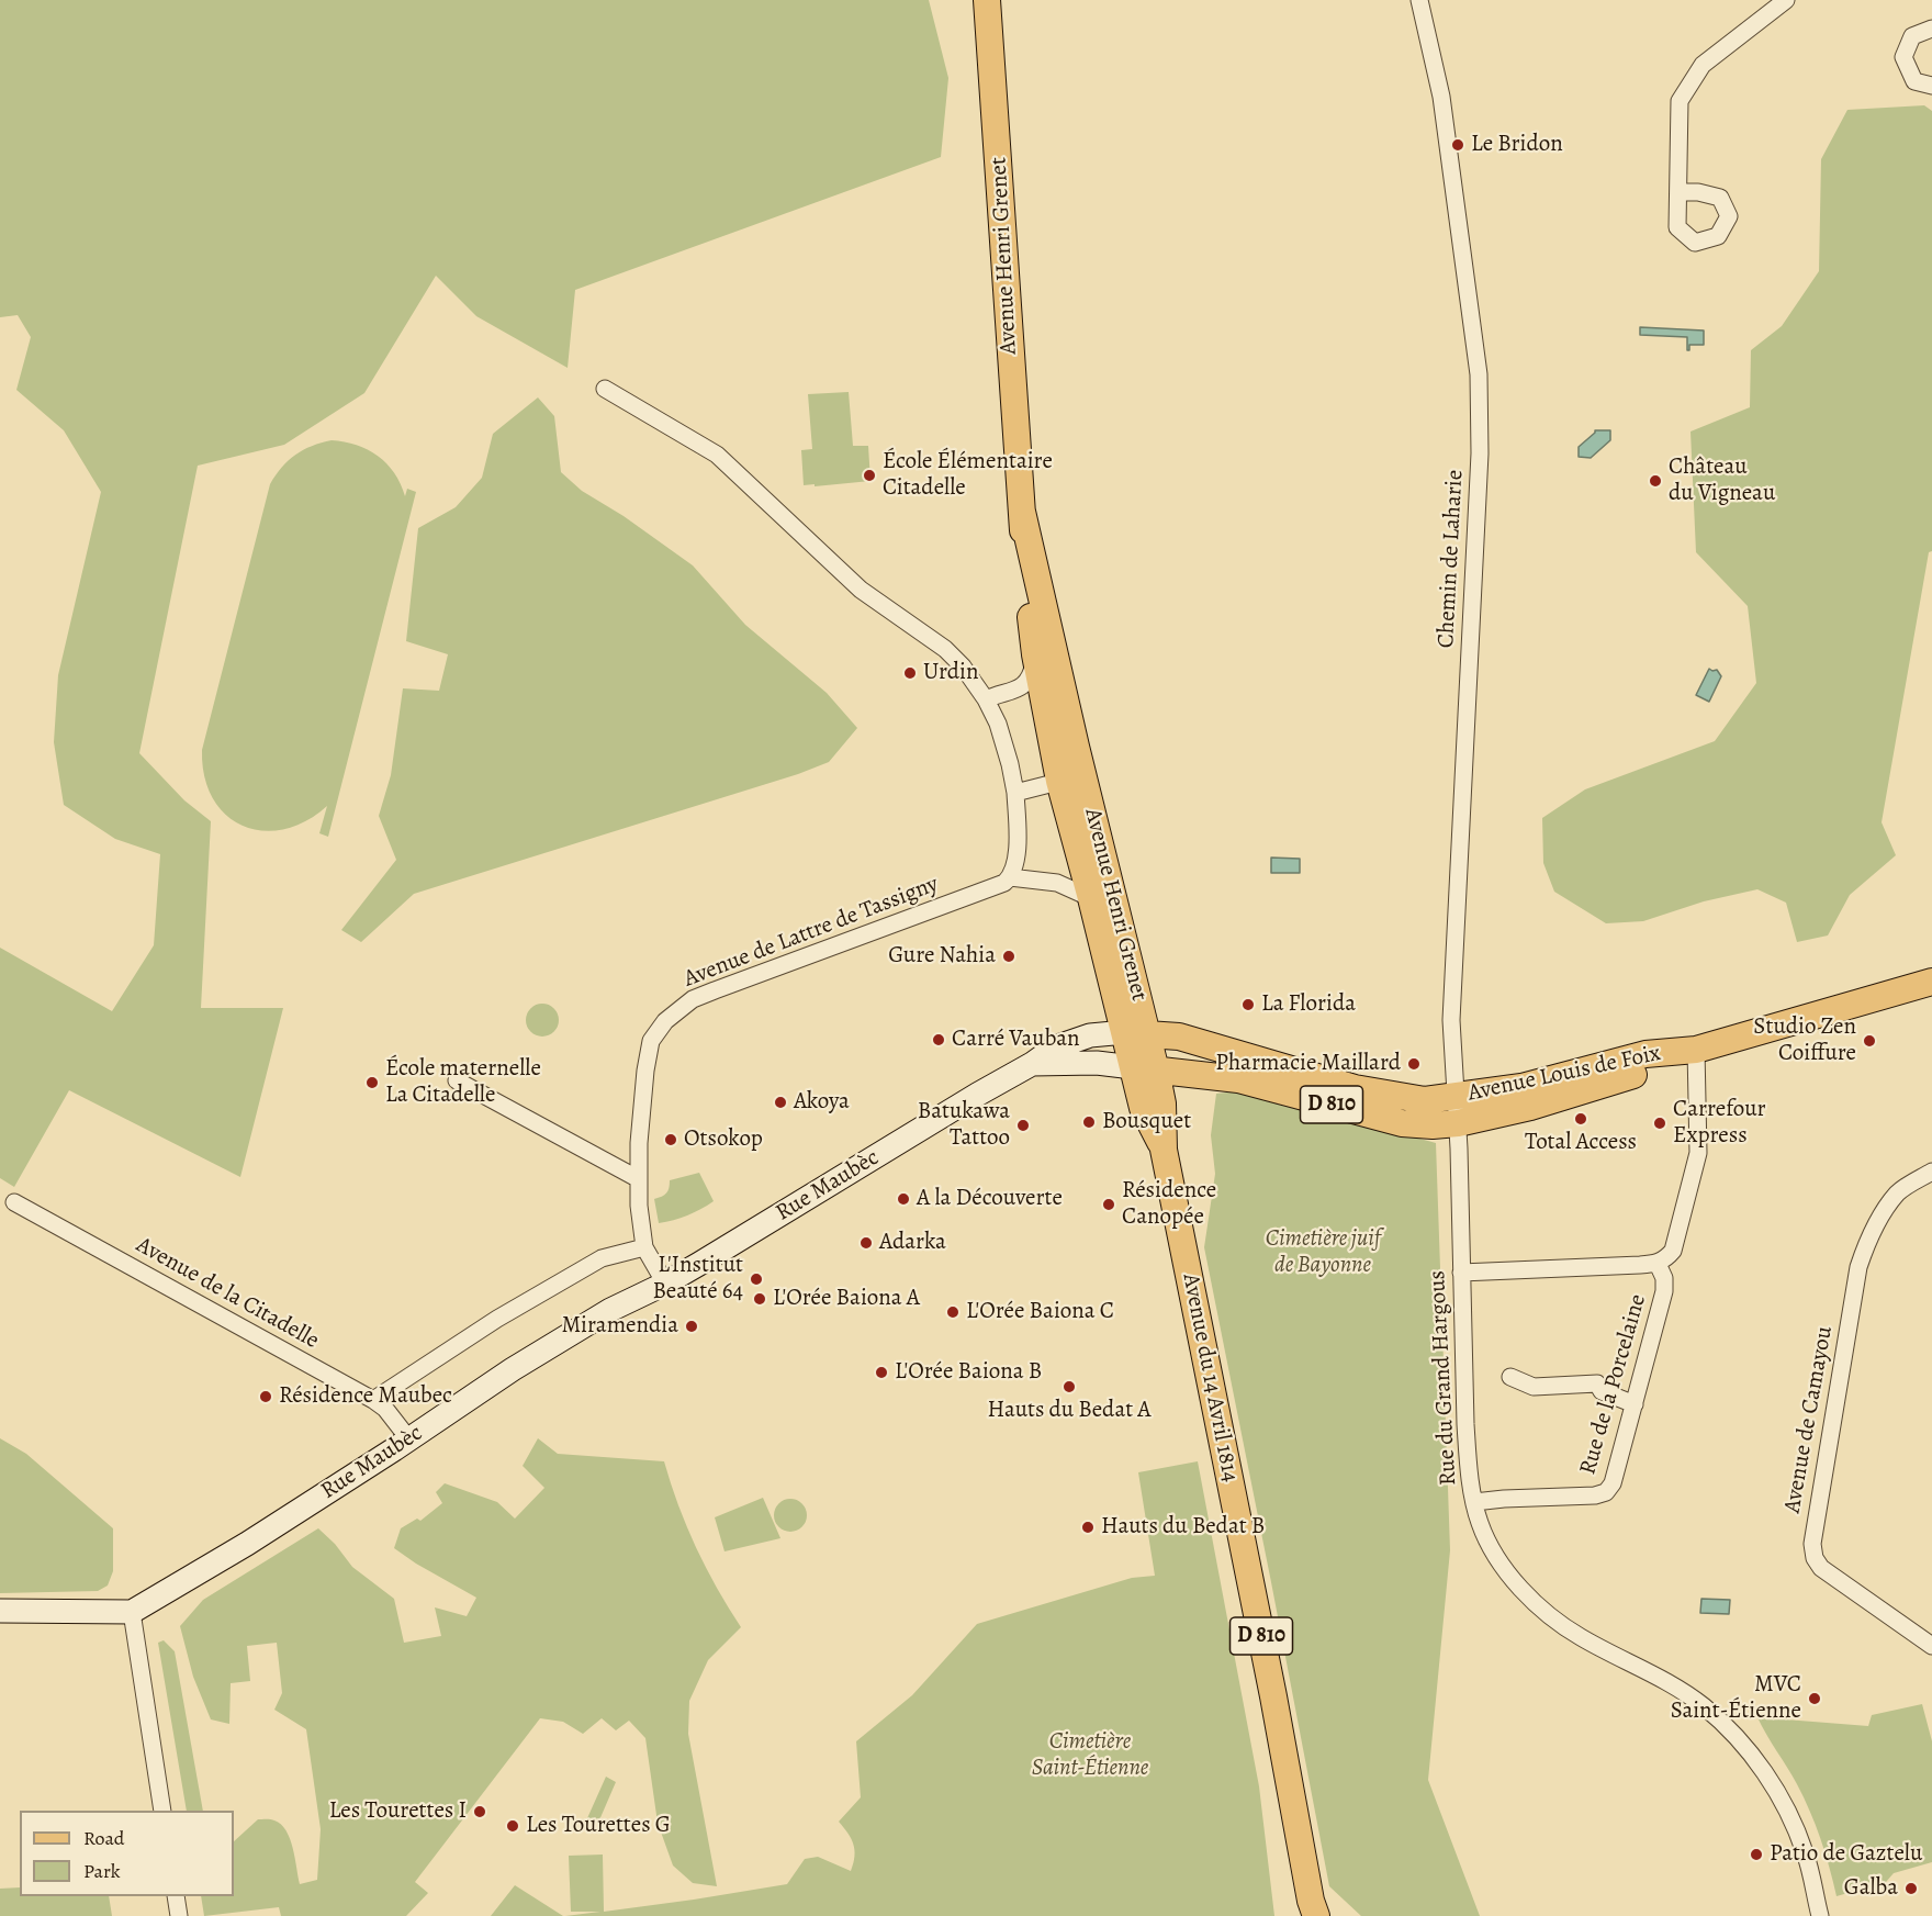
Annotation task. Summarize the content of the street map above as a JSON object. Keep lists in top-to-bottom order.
{
  "streets": {
    "main road": [
      "Avenue Henri Grenet",
      "Avenue Louis de Foix",
      "D 810",
      "Rue Maubèc",
      "Avenue du 14 Avril 1814"
    ],
    "street": [
      "Chemin de Laharie",
      "Avenue de Lattre de Tassigny",
      "Avenue de la Citadelle",
      "Rue du Grand Hargous",
      "Rue de la Porcelaine",
      "Avenue de Camayou"
    ]
  },
  "crossings": [
    ["Avenue Henri Grenet", "Avenue Louis de Foix"],
    ["Avenue Henri Grenet", "Rue Maubèc"],
    ["Avenue Henri Grenet", "Avenue du 14 Avril 1814"],
    ["Chemin de Laharie", "Avenue Louis de Foix"],
    ["Chemin de Laharie", "Rue du Grand Hargous"],
    ["Avenue de Lattre de Tassigny", "Rue Maubèc"],
    ["Avenue Louis de Foix", "Rue Maubèc"],
    ["Avenue Louis de Foix", "Avenue du 14 Avril 1814"],
    ["Avenue Louis de Foix", "Rue du Grand Hargous"],
    ["Rue Maubèc", "Avenue de la Citadelle"],
    ["Rue Maubèc", "Avenue du 14 Avril 1814"],
    ["Rue du Grand Hargous", "Rue de la Porcelaine"]
  ],
  "parks": ["Cimetière juif de Bayonne", "Cimetière Saint-Étienne"],
  "places": [
    "Le Bridon",
    "École Élémentaire Citadelle",
    "Château du Vigneau",
    "Urdin",
    "Gure Nahia",
    "La Florida",
    "Carré Vauban",
    "Studio Zen Coiffure",
    "Pharmacie Maillard",
    "École maternelle La Citadelle",
    "Akoya",
    "Total Access",
    "Bousquet",
    "Carrefour Express",
    "Batukawa Tattoo",
    "Otsokop",
    "A la Découverte",
    "Résidence Canopée",
    "Adarka",
    "L'Institut Beauté 64",
    "L'Orée Baiona A",
    "L'Orée Baiona C",
    "Miramendia",
    "L'Orée Baiona B",
    "Hauts du Bedat A",
    "Résidence Maubec",
    "Hauts du Bedat B",
    "MVC Saint-Étienne",
    "Les Tourettes I",
    "Les Tourettes G",
    "Patio de Gaztelu",
    "Galba"
  ],
  "legend": ["Road", "Park"]
}
